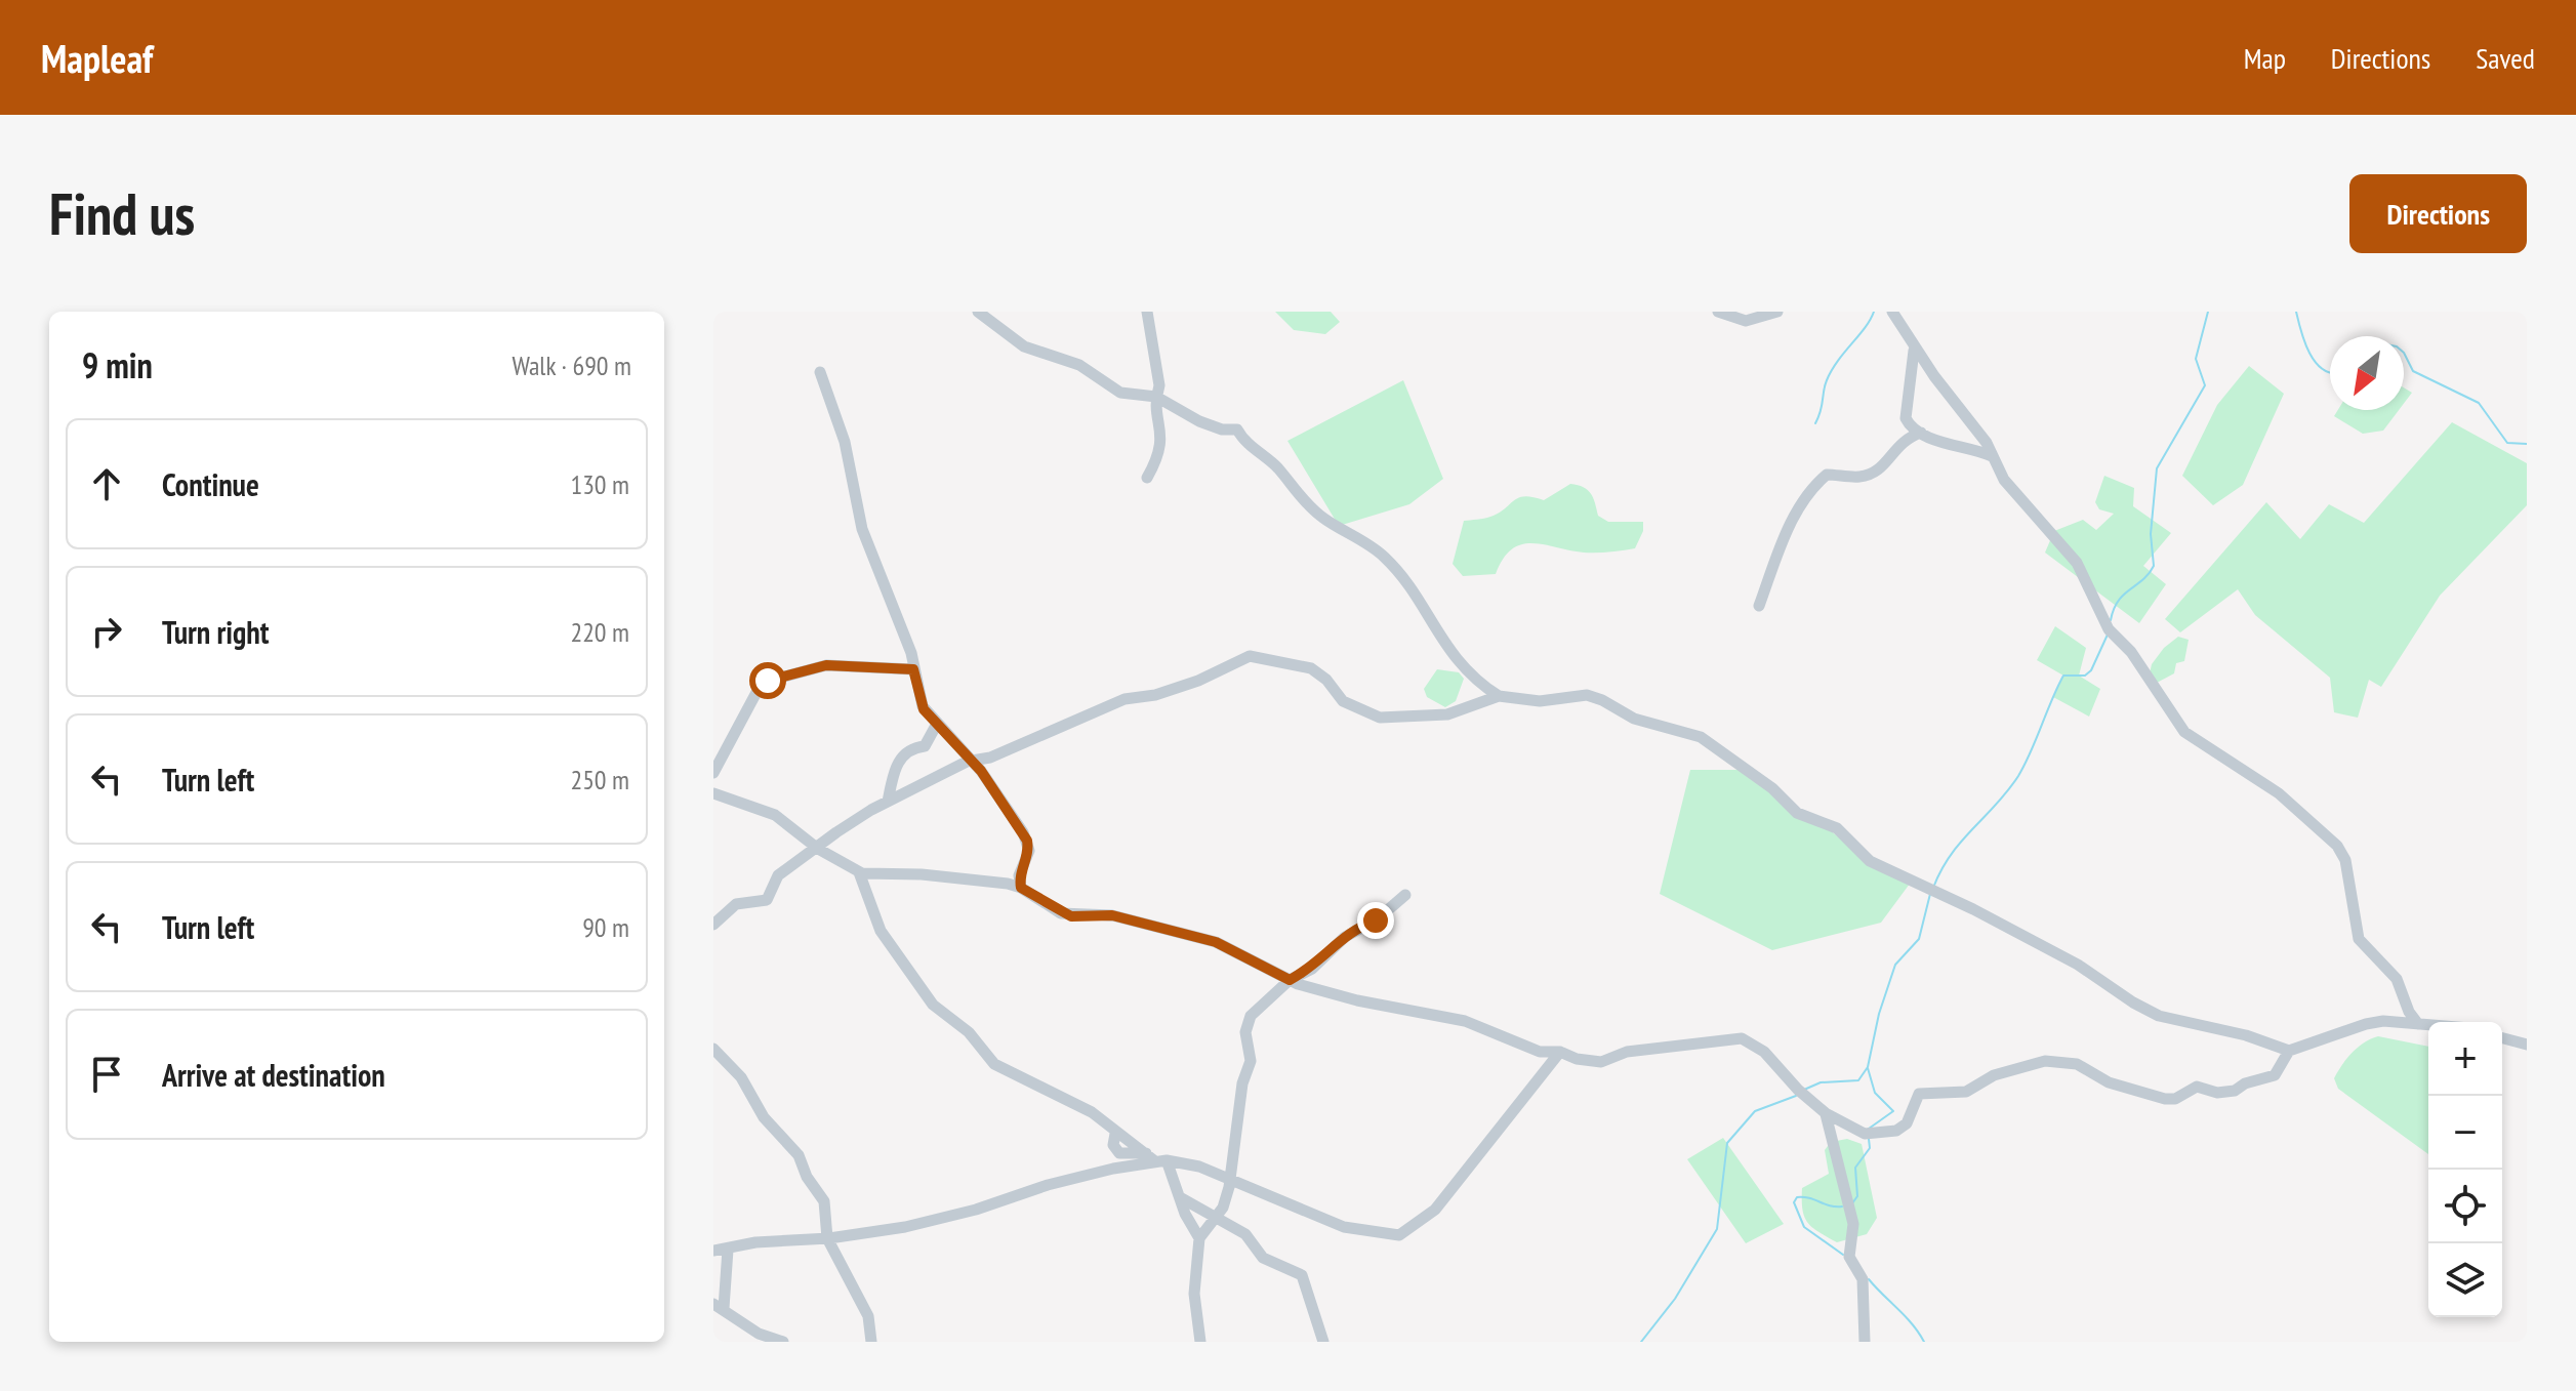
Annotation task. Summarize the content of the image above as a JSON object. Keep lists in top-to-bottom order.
{
  "north": "bottom left",
  "page": {
    "header": "Mapleaf",
    "nav": ["Map", "Directions", "Saved"],
    "buttons": "Directions",
    "title": "Find us",
    "heading": ["9 min", "Walk · 690 m"],
    "list": [
      ["Continue", "130 m"],
      ["Turn right", "220 m"],
      ["Turn left", "250 m"],
      ["Turn left", "90 m"],
      "Arrive at destination"
    ],
    "map_buttons": ["+", "−"]
  }
}
